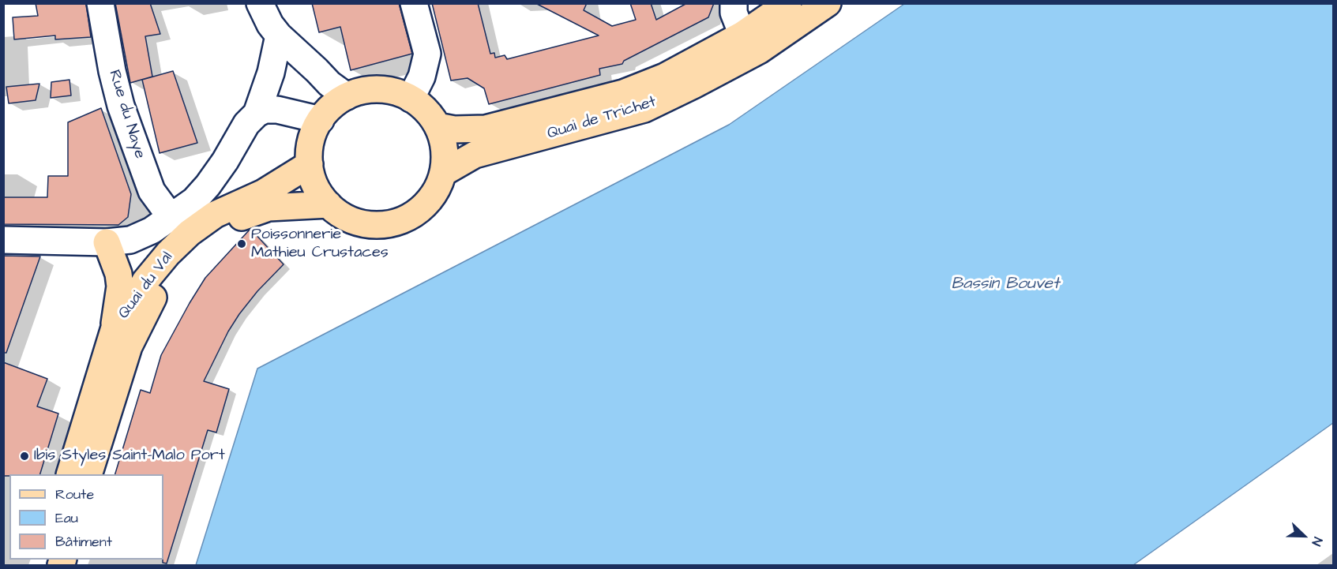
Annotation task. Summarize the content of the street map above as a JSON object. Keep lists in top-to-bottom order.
{
  "streets": {
    "main road": ["Quai de Trichet", "Quai du Val"],
    "street": ["Rue du Naye"]
  },
  "crossings": [
    ["Quai de Trichet", "Quai du Val"]
  ],
  "water": ["Bassin Bouvet"],
  "places": ["Poissonnerie Mathieu Crustaces", "Ibis Styles Saint-Malo Port"],
  "legend": ["Route", "Eau", "Bâtiment"],
  "north": "bottom right"
}
